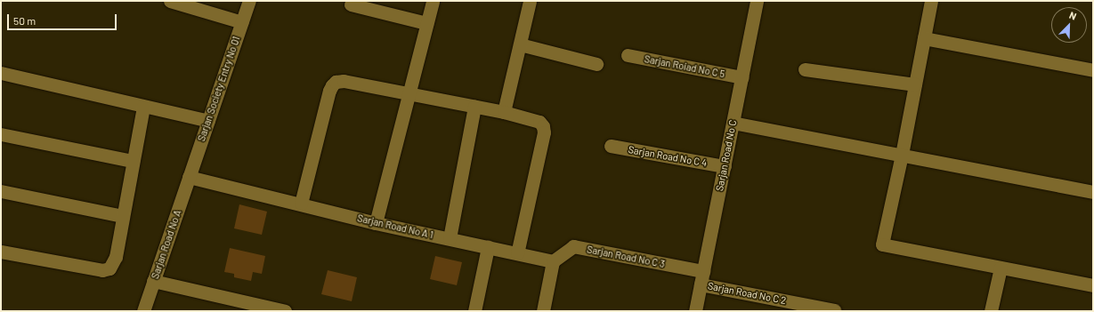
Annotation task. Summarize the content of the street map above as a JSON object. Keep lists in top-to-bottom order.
{
  "streets": {
    "street": [
      "Sarjan Roiad No C 5",
      "Sarjan Society Entry No 01",
      "Sarjan Road No C",
      "Sarjan Road No C 4",
      "Sarjan Road No A 1",
      "Sarjan Road No A",
      "Sarjan Road No C 3",
      "Sarjan Road No C 2"
    ]
  },
  "crossings": [
    ["Sarjan Roiad No C 5", "Sarjan Road No C"],
    ["Sarjan Society Entry No 01", "Sarjan Road No A 1"],
    ["Sarjan Society Entry No 01", "Sarjan Road No A"],
    ["Sarjan Road No C", "Sarjan Road No C 4"],
    ["Sarjan Road No C", "Sarjan Road No C 3"],
    ["Sarjan Road No C", "Sarjan Road No C 2"],
    ["Sarjan Road No A 1", "Sarjan Road No A"],
    ["Sarjan Road No A 1", "Sarjan Road No C 3"],
    ["Sarjan Road No C 3", "Sarjan Road No C 2"]
  ],
  "scale_bar": "50 m",
  "north": "top right"
}
